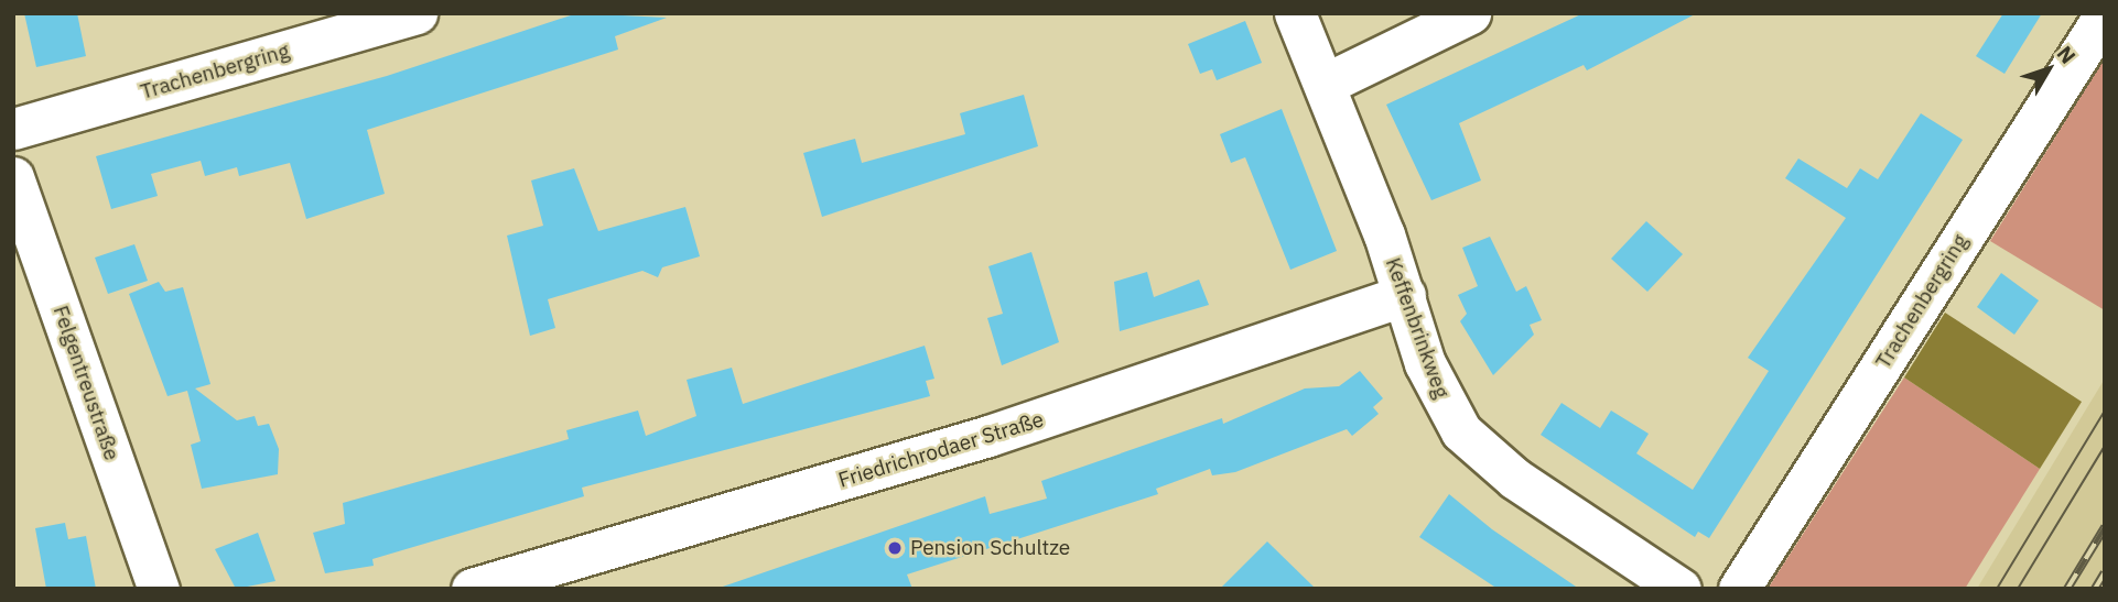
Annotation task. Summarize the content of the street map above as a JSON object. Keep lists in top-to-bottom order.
{
  "streets": {
    "street": [
      "Trachenbergring",
      "Keffenbrinkweg",
      "Felgentreustraße",
      "Friedrichrodaer Straße"
    ]
  },
  "crossings": [
    ["Keffenbrinkweg", "Friedrichrodaer Straße"]
  ],
  "places": ["Pension Schultze"],
  "north": "top right"
}
